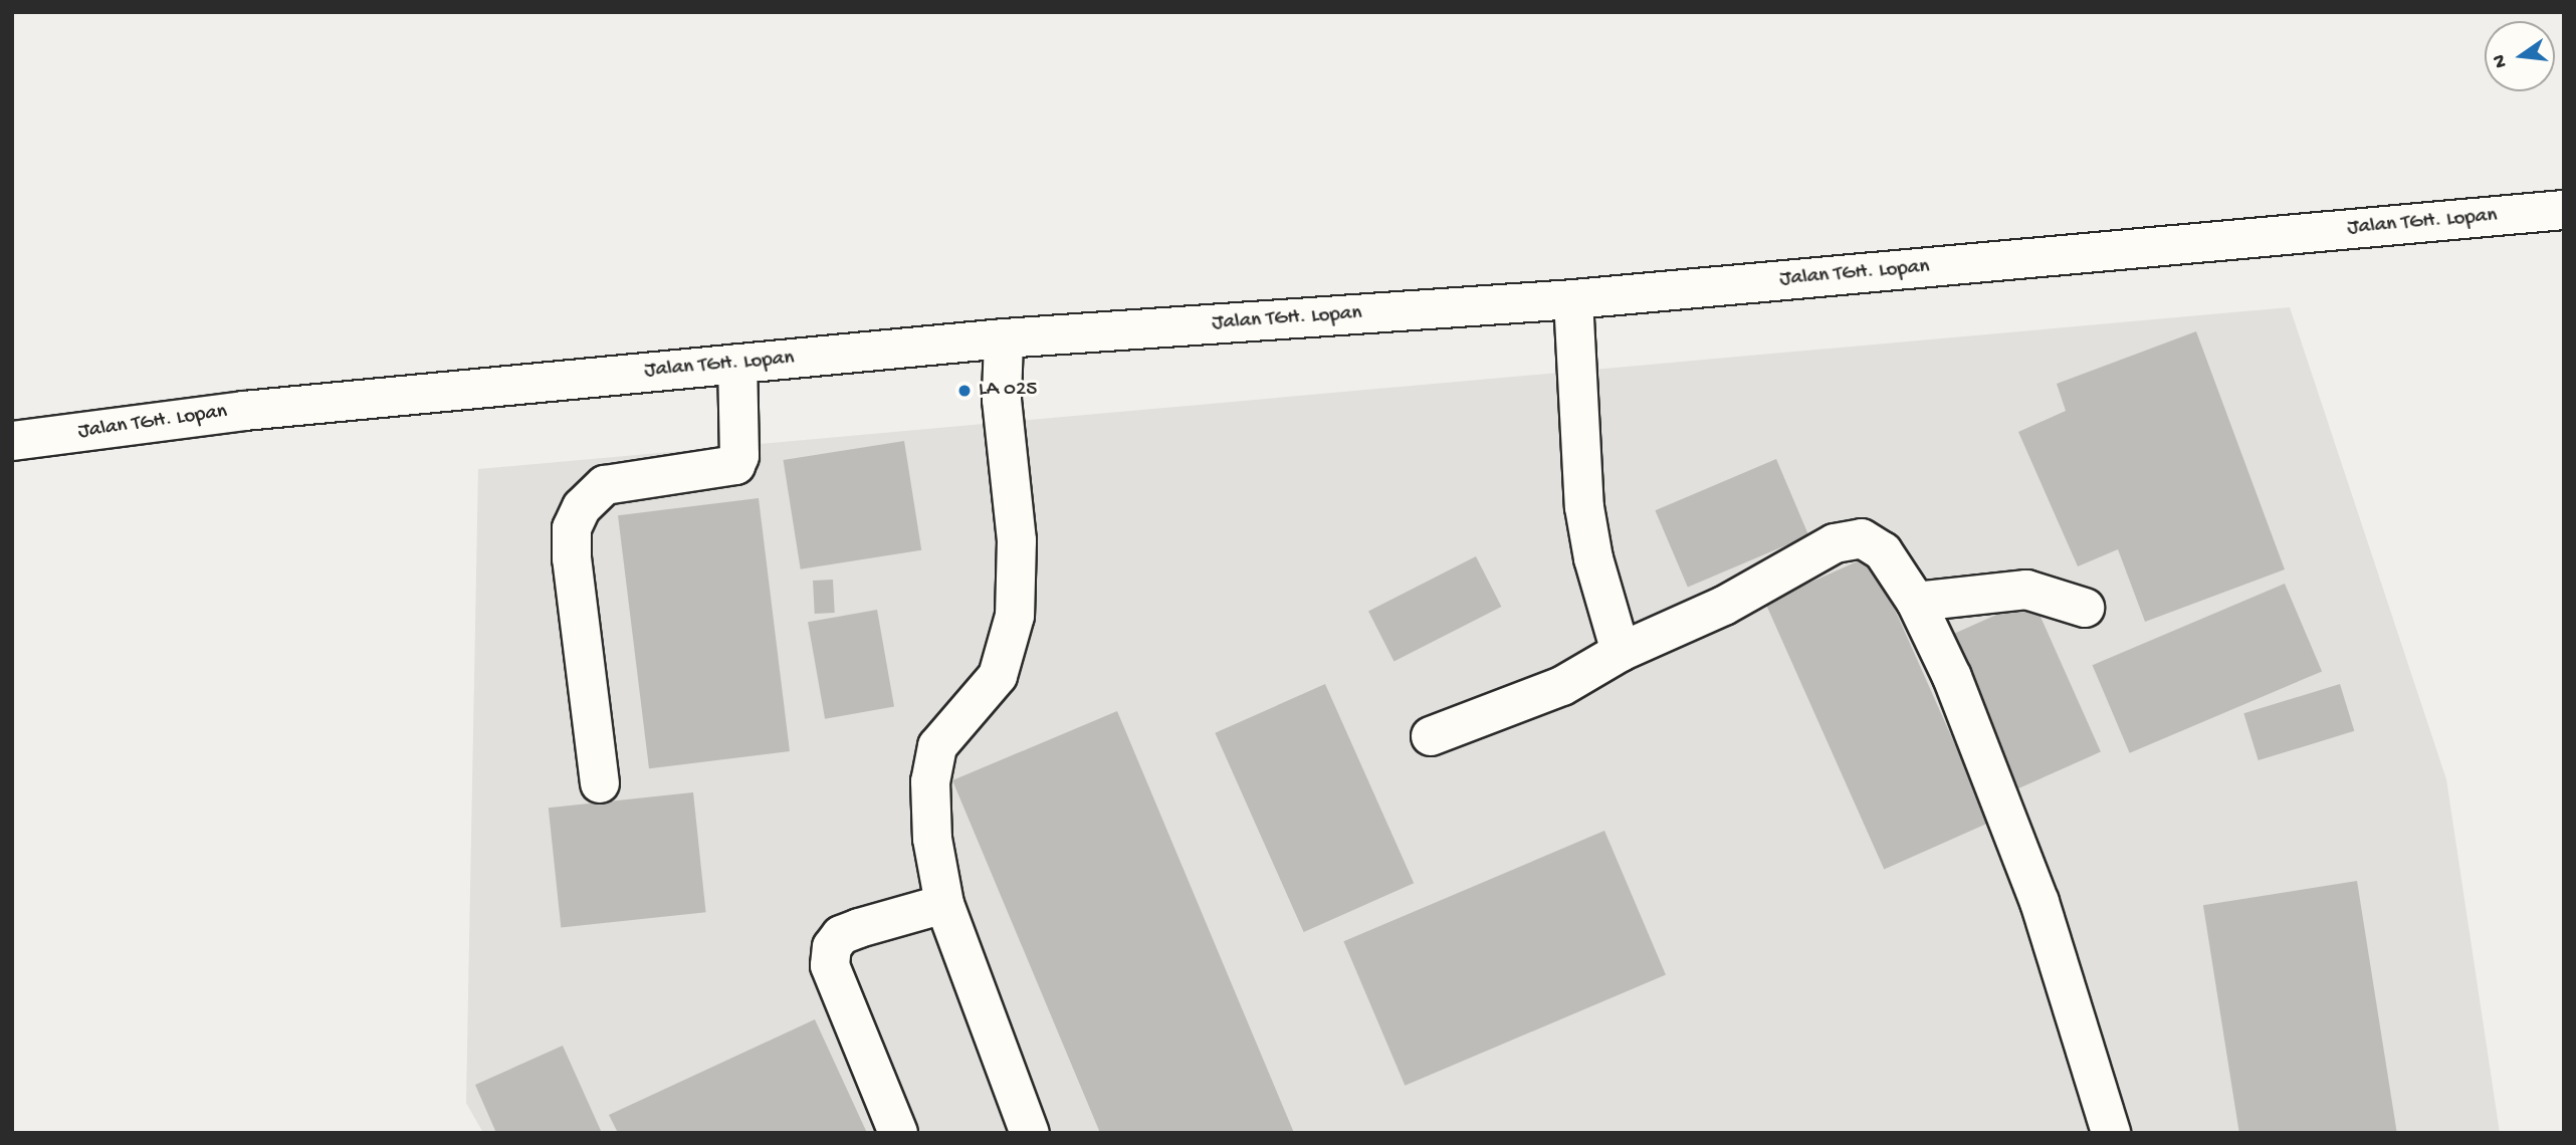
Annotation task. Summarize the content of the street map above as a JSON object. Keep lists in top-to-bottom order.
{
  "streets": {
    "main road": ["Jalan TGH. Lopan"]
  },
  "places": ["LA 025"],
  "north": "left"
}
